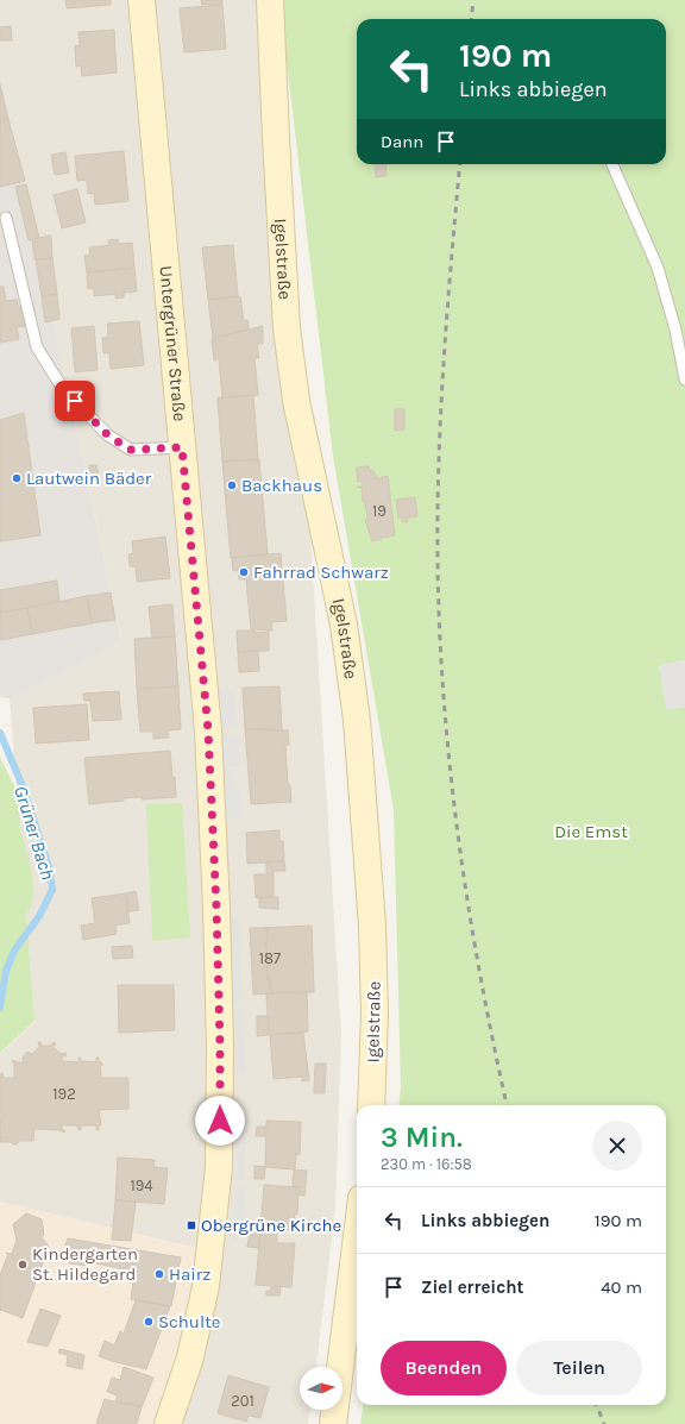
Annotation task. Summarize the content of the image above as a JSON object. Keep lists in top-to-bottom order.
{
  "streets": {
    "main road": ["Igelstraße", "Untergrüner Straße"]
  },
  "water": ["Grüner Bach"],
  "parks": ["Die Emst"],
  "places": {
    "other": [
      "Lautwein Bäder",
      "Backhaus",
      "Fahrrad Schwarz",
      "Kindergarten St. Hildegard",
      "Hairz",
      "Schulte"
    ],
    "transit": ["Obergrüne Kirche"]
  },
  "house_numbers": [
    "19",
    "187",
    "192",
    "194",
    "201"
  ],
  "north": "right",
  "page": {
    "turn": ["190 m", "Links abbiegen"],
    "then": "Dann",
    "heading": ["3 Min.", "230 m · 16:58"],
    "list": [
      {
        "name": "Links abbiegen",
        "value": "190 m"
      },
      {
        "name": "Ziel erreicht",
        "value": "40 m"
      }
    ],
    "buttons": ["Beenden", "Teilen"]
  }
}
